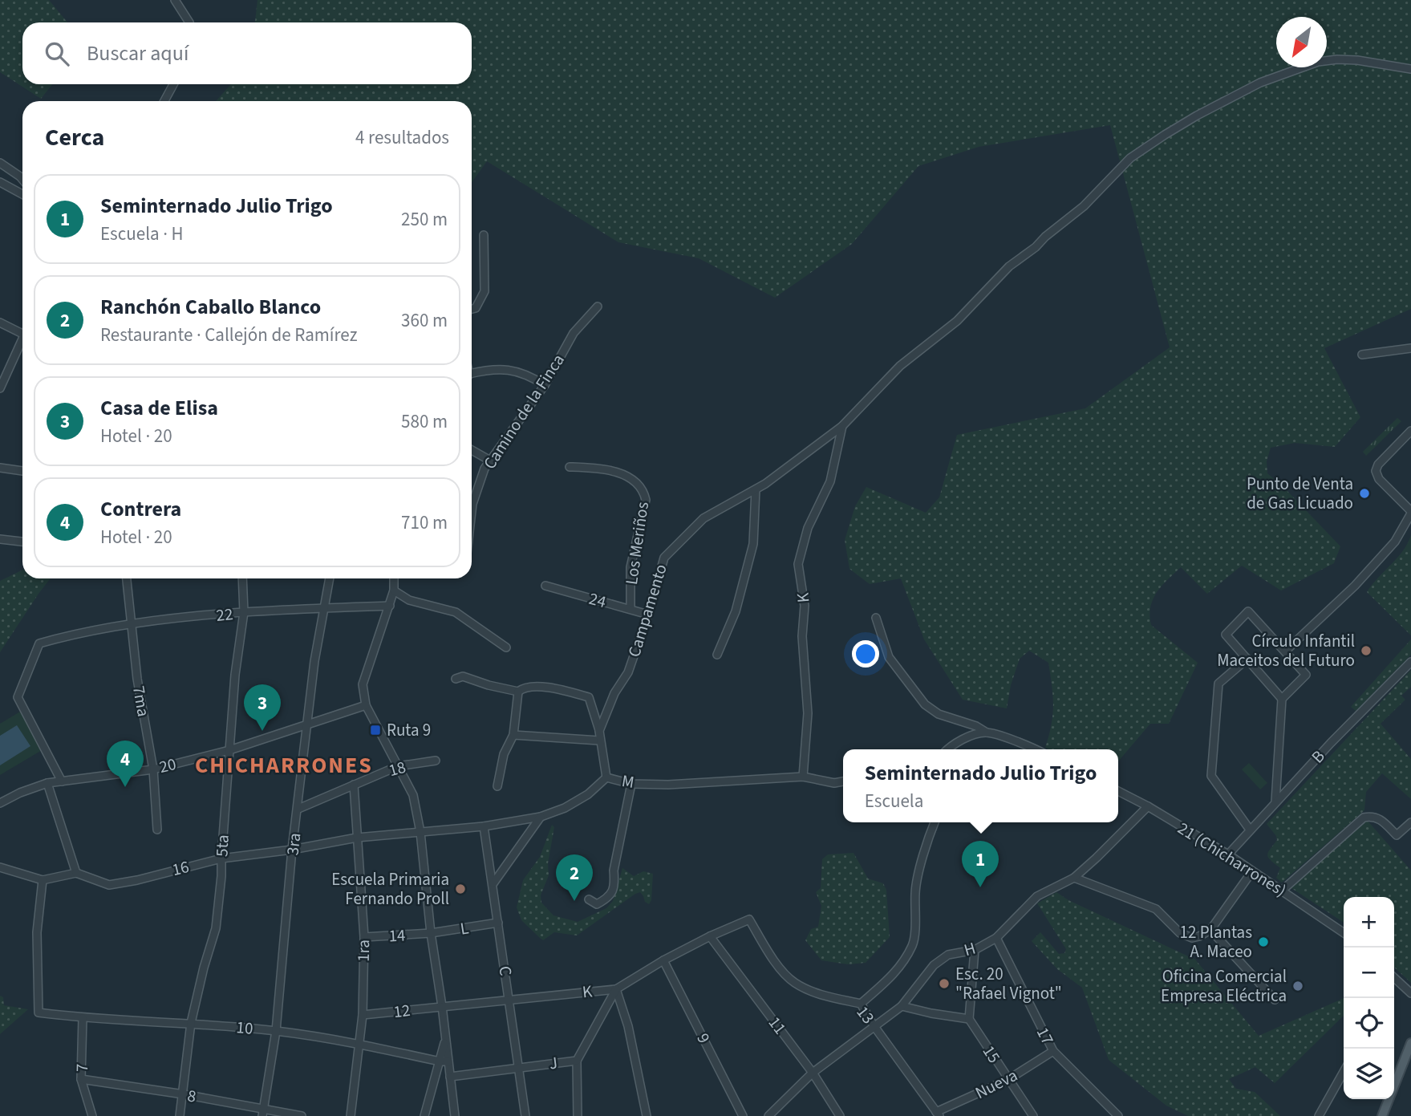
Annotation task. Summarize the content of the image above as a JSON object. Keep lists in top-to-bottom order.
{
  "streets": {
    "street": [
      "Camino de la Finca",
      "Los Meriños",
      "K",
      "24",
      "Campamento",
      "22",
      "7ma",
      "B",
      "20",
      "18",
      "M",
      "3ra",
      "5ta",
      "21 (Chicharrones)",
      "16",
      "L",
      "14",
      "H",
      "1ra",
      "C",
      "12",
      "13",
      "11",
      "10",
      "17",
      "9",
      "15",
      "J",
      "7",
      "Nueva",
      "8"
    ]
  },
  "crossings": [
    ["Los Meriños", "24"],
    ["K", "Campamento"],
    ["K", "M"],
    ["K", "C"],
    ["K", "12"],
    ["K", "13"],
    ["K", "11"],
    ["K", "9"],
    ["K", "J"],
    ["24", "Campamento"],
    ["Campamento", "M"],
    ["22", "7ma"],
    ["22", "20"],
    ["22", "3ra"],
    ["22", "5ta"],
    ["7ma", "20"],
    ["B", "21 (Chicharrones)"],
    ["20", "3ra"],
    ["20", "5ta"],
    ["18", "3ra"],
    ["18", "1ra"],
    ["M", "16"],
    ["M", "C"],
    ["3ra", "16"],
    ["3ra", "10"],
    ["3ra", "8"],
    ["5ta", "16"],
    ["5ta", "10"],
    ["5ta", "8"],
    ["21 (Chicharrones)", "H"],
    ["16", "1ra"],
    ["L", "14"],
    ["L", "C"],
    ["14", "1ra"],
    ["H", "13"],
    ["H", "11"],
    ["H", "17"],
    ["1ra", "12"],
    ["1ra", "10"],
    ["C", "J"],
    ["13", "Nueva"],
    ["10", "7"],
    ["17", "Nueva"],
    ["15", "Nueva"],
    ["7", "8"]
  ],
  "districts": ["CHICHARRONES"],
  "places": {
    "other": [
      "Punto de Venta de Gas Licuado",
      "Círculo Infantil Maceitos del Futuro",
      "Escuela Primaria Fernando Proll",
      "12 Plantas A. Maceo",
      "Esc. 20 \"Rafael Vignot\"",
      "Oficina Comercial Empresa Eléctrica"
    ],
    "transit": ["Ruta 9"]
  },
  "north": "bottom left",
  "page": {
    "search": "Buscar aquí",
    "heading": ["Cerca", "4 resultados"],
    "list": [
      {
        "mark": "1",
        "name": "Seminternado Julio Trigo",
        "note": "Escuela · H",
        "value": "250 m"
      },
      {
        "mark": "2",
        "name": "Ranchón Caballo Blanco",
        "note": "Restaurante · Callejón de Ramírez",
        "value": "360 m"
      },
      {
        "mark": "3",
        "name": "Casa de Elisa",
        "note": "Hotel · 20",
        "value": "580 m"
      },
      {
        "mark": "4",
        "name": "Contrera",
        "note": "Hotel · 20",
        "value": "710 m"
      }
    ],
    "pins": [
      "3",
      "4",
      "1",
      "2"
    ],
    "popup": ["Seminternado Julio Trigo", "Escuela"],
    "map_buttons": ["+", "−"]
  }
}
